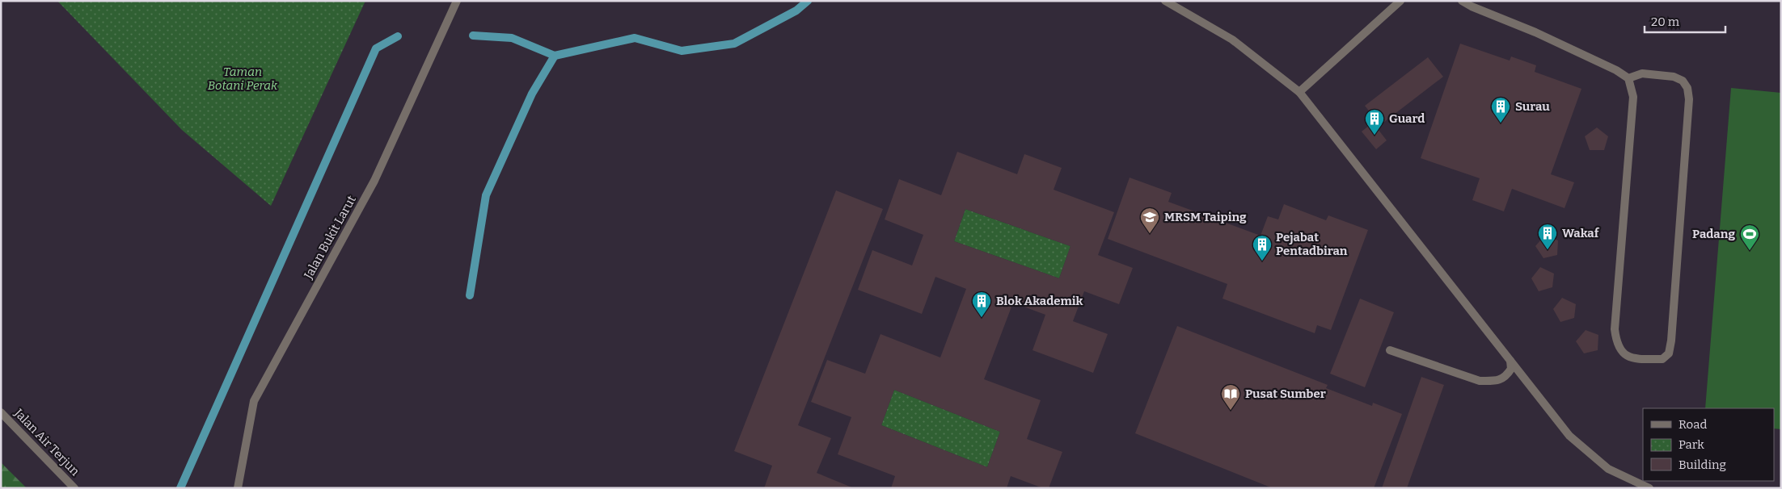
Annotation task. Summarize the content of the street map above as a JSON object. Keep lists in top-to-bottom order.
{
  "streets": {
    "street": ["Jalan Bukit Larut", "Jalan Air Terjun"]
  },
  "parks": ["Taman Botani Perak"],
  "places": {
    "building": [
      "Surau",
      "Guard",
      "Wakaf",
      "Pejabat Pentadbiran",
      "Blok Akademik"
    ],
    "school or university": ["MRSM Taiping"],
    "sports": ["Padang"],
    "library": ["Pusat Sumber"]
  },
  "legend": ["Road", "Park", "Building"],
  "scale_bar": "20 m"
}
